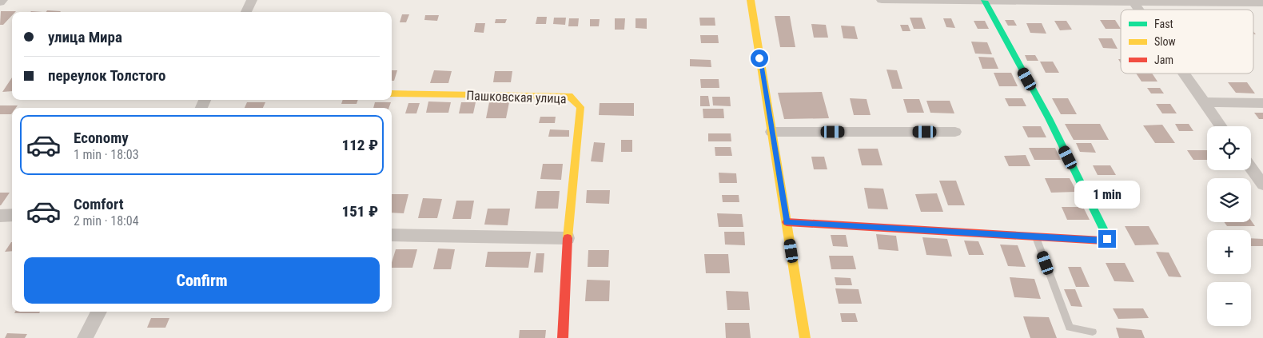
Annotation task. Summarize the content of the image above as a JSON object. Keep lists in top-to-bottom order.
{
  "streets": {
    "street": ["Пашковская улица"]
  },
  "legend": ["Fast", "Slow", "Jam"],
  "page": {
    "banner": ["улица Мира", "переулок Толстого"],
    "list": [
      {
        "name": "Economy",
        "note": "1 min · 18:03",
        "value": "112 ₽"
      },
      {
        "name": "Comfort",
        "note": "2 min · 18:04",
        "value": "151 ₽"
      }
    ],
    "map_buttons": ["+", "−"],
    "bubble": "1 min",
    "buttons": "Confirm"
  }
}
